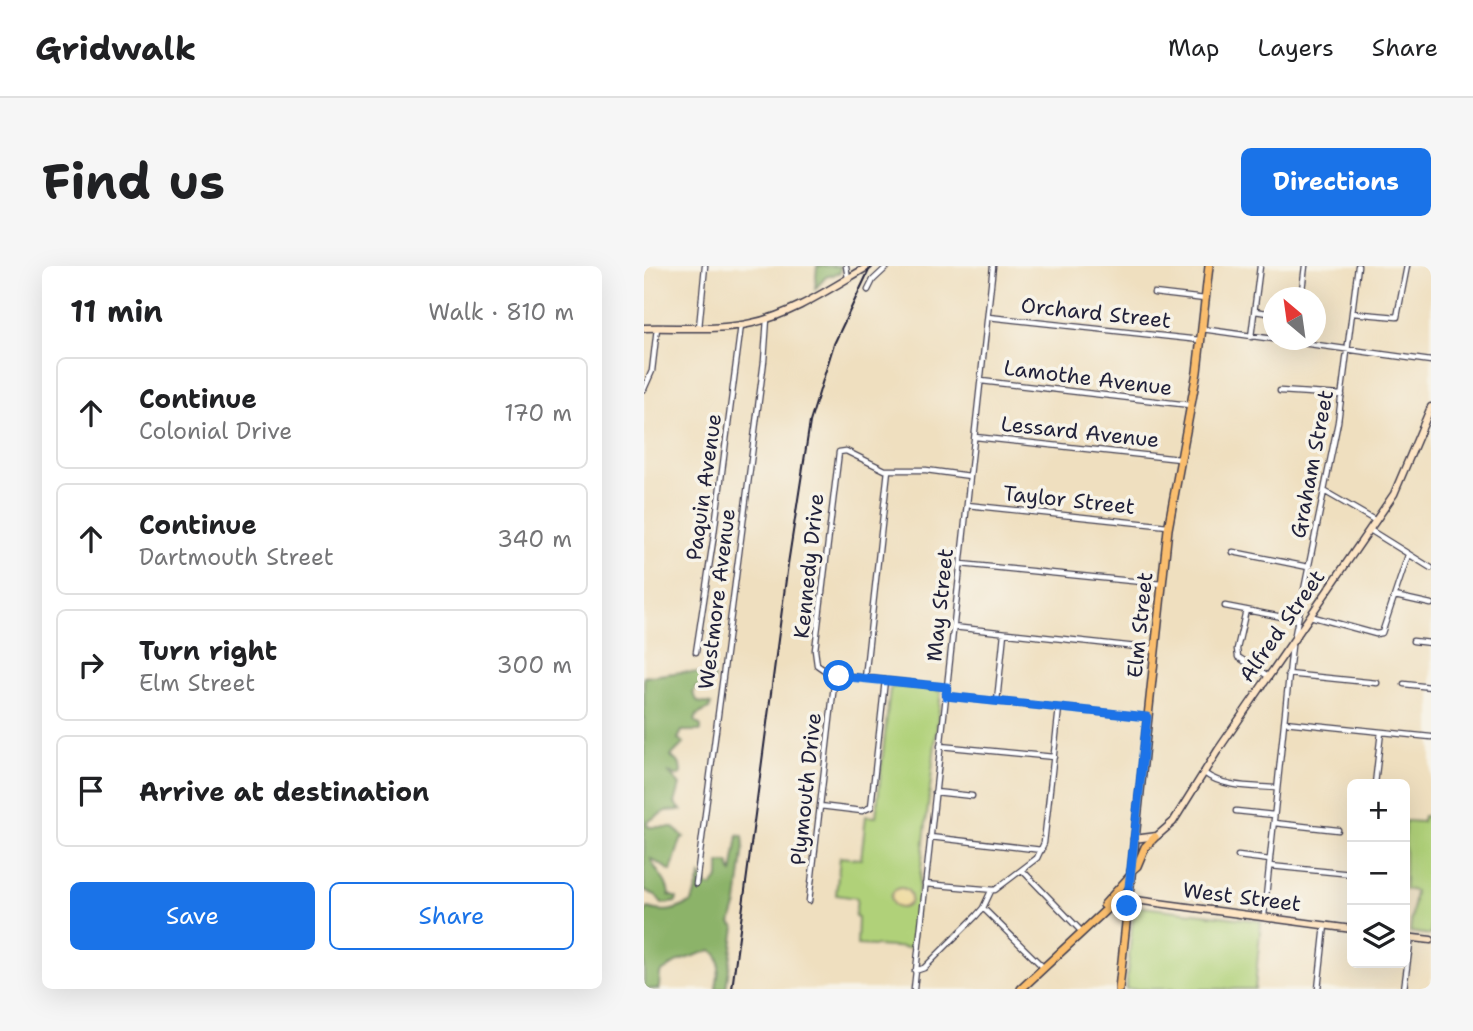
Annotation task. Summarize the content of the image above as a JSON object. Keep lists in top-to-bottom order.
{
  "streets": {
    "main road": ["Elm Street", "Alfred Street", "West Street"],
    "street": [
      "Orchard Street",
      "Lamothe Avenue",
      "Lessard Avenue",
      "Graham Street",
      "Paquin Avenue",
      "Taylor Street",
      "Kennedy Drive",
      "Westmore Avenue",
      "May Street",
      "Plymouth Drive"
    ]
  },
  "crossings": [
    ["Orchard Street", "May Street"],
    ["Orchard Street", "Elm Street"],
    ["Lamothe Avenue", "May Street"],
    ["Lamothe Avenue", "Elm Street"],
    ["Lessard Avenue", "May Street"],
    ["Lessard Avenue", "Elm Street"],
    ["Graham Street", "Alfred Street"],
    ["Graham Street", "West Street"],
    ["Taylor Street", "May Street"],
    ["Taylor Street", "Elm Street"],
    ["Kennedy Drive", "Plymouth Drive"],
    ["Elm Street", "West Street"]
  ],
  "north": "top left",
  "page": {
    "header": "Gridwalk",
    "nav": ["Map", "Layers", "Share"],
    "buttons": [
      "Directions",
      ["Save", "Share"]
    ],
    "title": "Find us",
    "heading": ["11 min", "Walk · 810 m"],
    "list": [
      ["Continue", "Colonial Drive", "170 m"],
      ["Continue", "Dartmouth Street", "340 m"],
      ["Turn right", "Elm Street", "300 m"],
      "Arrive at destination"
    ],
    "map_buttons": ["+", "−"]
  }
}
